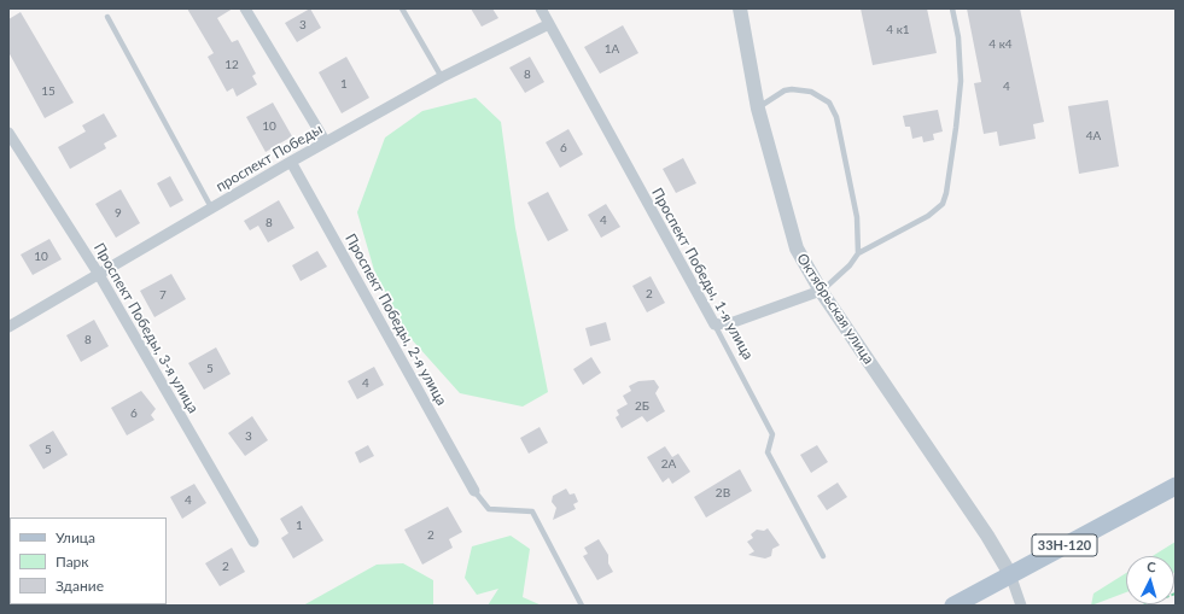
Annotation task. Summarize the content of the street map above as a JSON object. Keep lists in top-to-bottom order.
{
  "streets": {
    "main road": ["33Н-120"],
    "street": [
      "проспект Победы",
      "Проспект Победы, 1-я улица",
      "Октябрьская улица",
      "Проспект Победы, 2-я улица",
      "Проспект Победы, 3-я улица"
    ]
  },
  "crossings": [
    ["проспект Победы", "Проспект Победы, 1-я улица"],
    ["проспект Победы", "Проспект Победы, 2-я улица"],
    ["проспект Победы", "Проспект Победы, 3-я улица"],
    ["Октябрьская улица", "33Н-120"]
  ],
  "house_numbers": [
    "3",
    "4 к1",
    "4 к4",
    "1А",
    "12",
    "8",
    "1",
    "4",
    "15",
    "10",
    "4А",
    "6",
    "9",
    "4",
    "8",
    "10",
    "2",
    "7",
    "8",
    "5",
    "4",
    "2Б",
    "6",
    "3",
    "5",
    "2А",
    "2В",
    "4",
    "1",
    "2",
    "2"
  ],
  "legend": ["Улица", "Парк", "Здание"],
  "north": "top"
}
